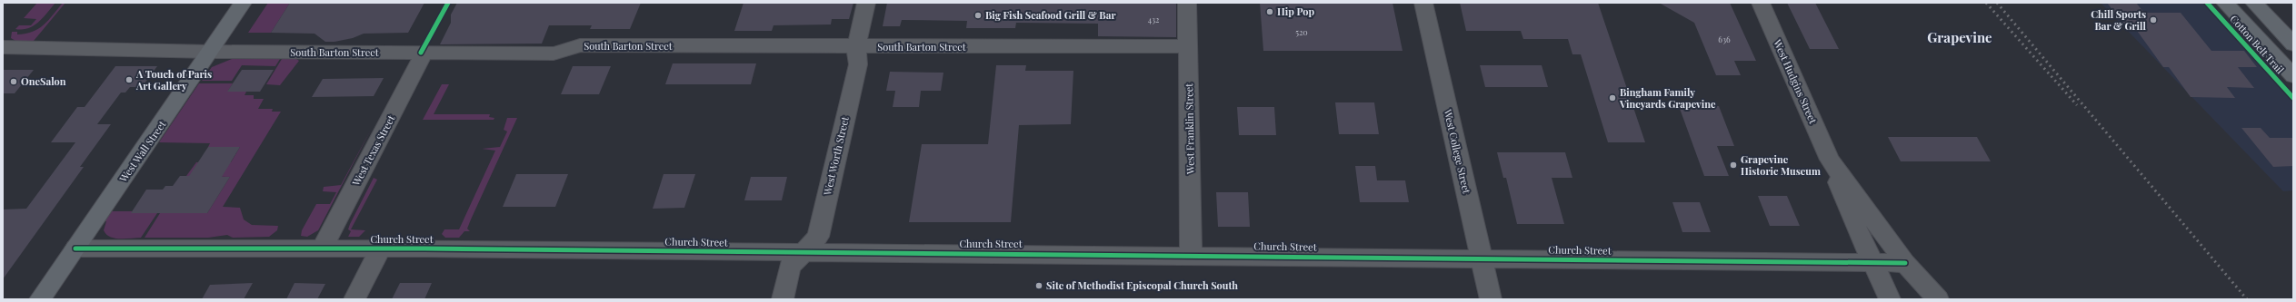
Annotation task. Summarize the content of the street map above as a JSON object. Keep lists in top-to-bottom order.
{
  "streets": {
    "street": [
      "South Barton Street",
      "West Hudgins Street",
      "West Franklin Street",
      "West Texas Street",
      "West Wall Street",
      "West College Street",
      "West Worth Street",
      "Church Street"
    ],
    "cycle path": ["Cotton Belt Trail"]
  },
  "crossings": [
    ["South Barton Street", "West Franklin Street"],
    ["South Barton Street", "West Texas Street"],
    ["South Barton Street", "West Wall Street"],
    ["South Barton Street", "West Worth Street"],
    ["West Hudgins Street", "Church Street"],
    ["West Franklin Street", "Church Street"],
    ["West Texas Street", "Church Street"],
    ["West Wall Street", "Church Street"],
    ["West College Street", "Church Street"],
    ["West Worth Street", "Church Street"]
  ],
  "districts": ["Grapevine"],
  "places": [
    "Hip Pop",
    "Big Fish Seafood Grill & Bar",
    "Chill Sports Bar & Grill",
    "A Touch of Paris Art Gallery",
    "OneSalon",
    "Bingham Family Vineyards Grapevine",
    "Grapevine Historic Museum",
    "Site of Methodist Episcopal Church South"
  ],
  "house_numbers": ["432", "520", "636"]
}
